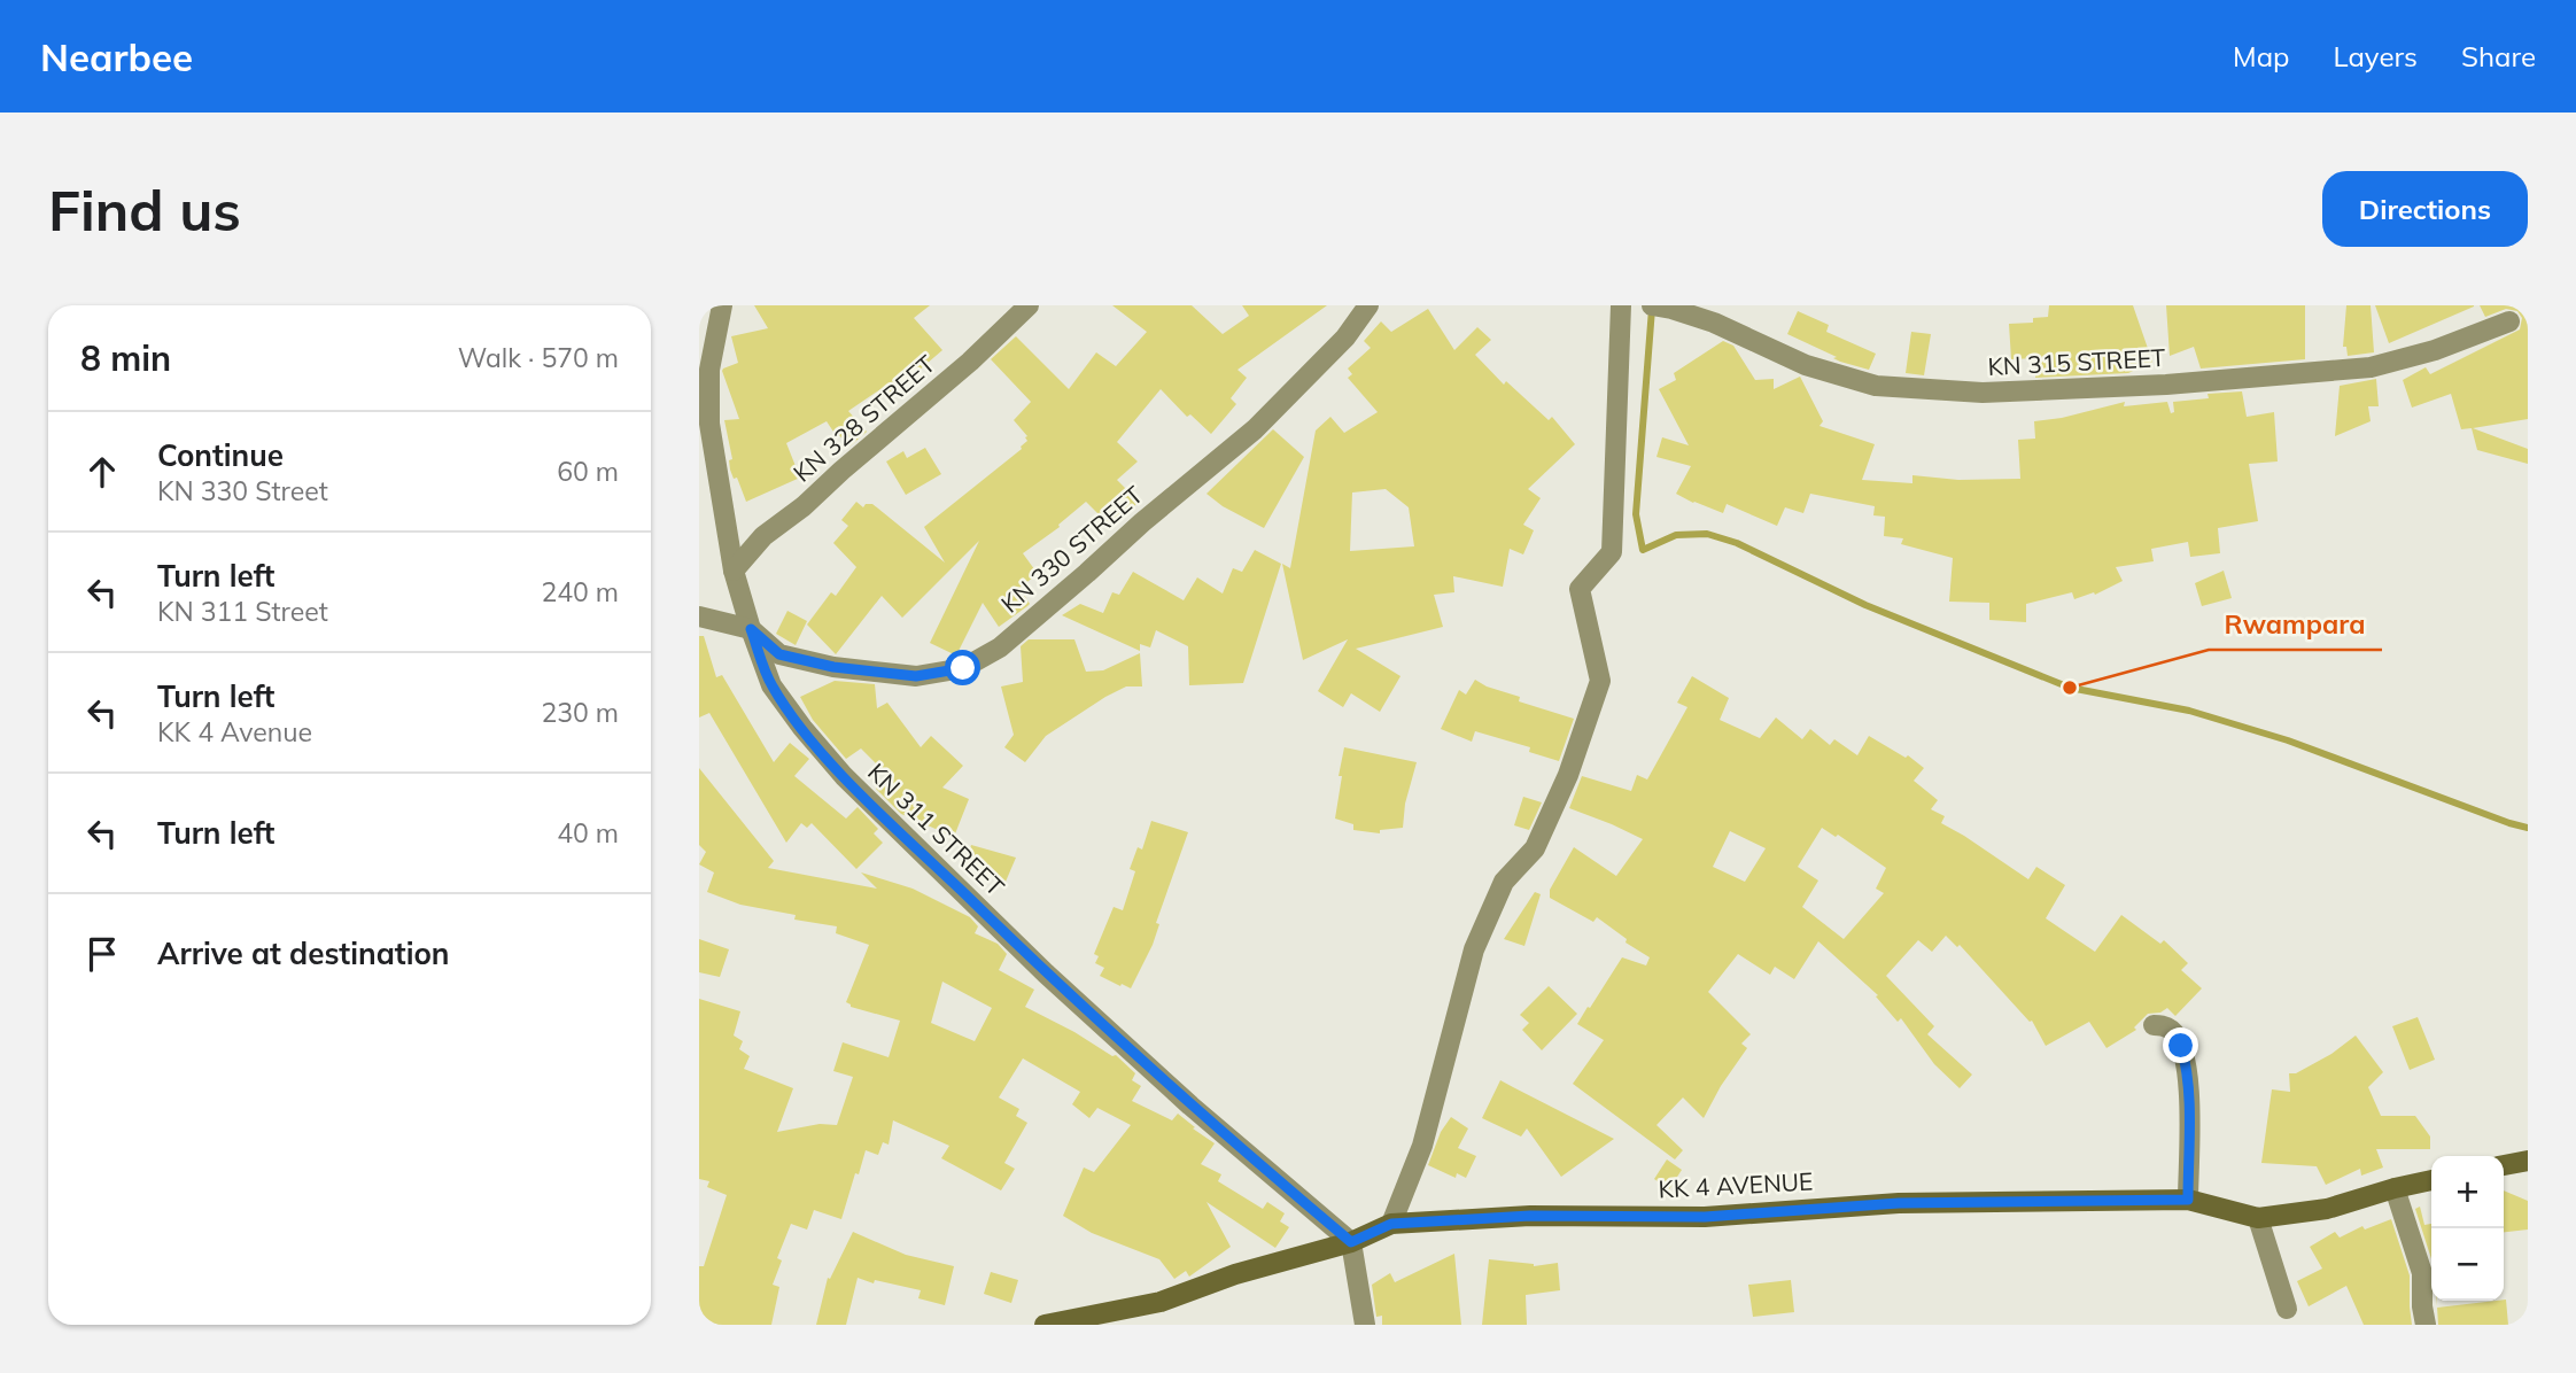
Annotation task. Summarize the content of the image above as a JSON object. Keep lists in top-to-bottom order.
{
  "streets": {
    "main road": ["KK 4 AVENUE"],
    "street": [
      "KN 315 STREET",
      "KN 328 STREET",
      "KN 330 STREET",
      "KN 311 STREET"
    ]
  },
  "crossings": [
    ["KN 328 STREET", "KN 311 STREET"],
    ["KN 330 STREET", "KN 311 STREET"],
    ["KN 311 STREET", "KK 4 AVENUE"]
  ],
  "places": ["Rwampara"],
  "page": {
    "header": "Nearbee",
    "nav": ["Map", "Layers", "Share"],
    "buttons": "Directions",
    "title": "Find us",
    "heading": ["8 min", "Walk · 570 m"],
    "list": [
      ["Continue", "KN 330 Street", "60 m"],
      ["Turn left", "KN 311 Street", "240 m"],
      ["Turn left", "KK 4 Avenue", "230 m"],
      ["Turn left", "40 m"],
      "Arrive at destination"
    ],
    "map_buttons": ["+", "−"]
  }
}
